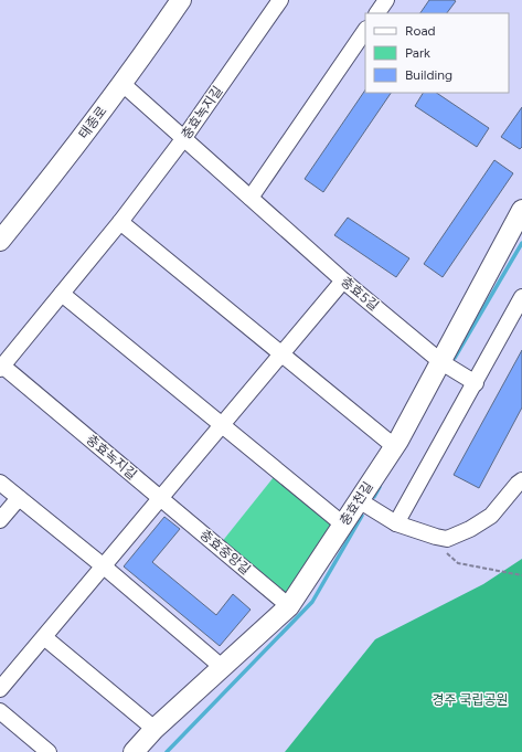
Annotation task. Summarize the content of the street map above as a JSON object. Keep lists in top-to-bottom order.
{
  "streets": {
    "street": [
      "충효녹지길",
      "태종로",
      "충효5길",
      "충효천길",
      "충효중앙길"
    ]
  },
  "crossings": [
    ["충효녹지길", "충효5길"],
    ["충효녹지길", "충효중앙길"],
    ["태종로", "충효5길"],
    ["충효5길", "충효천길"],
    ["충효천길", "충효중앙길"]
  ],
  "parks": ["경주 국립공원"],
  "legend": ["Road", "Park", "Building"]
}
